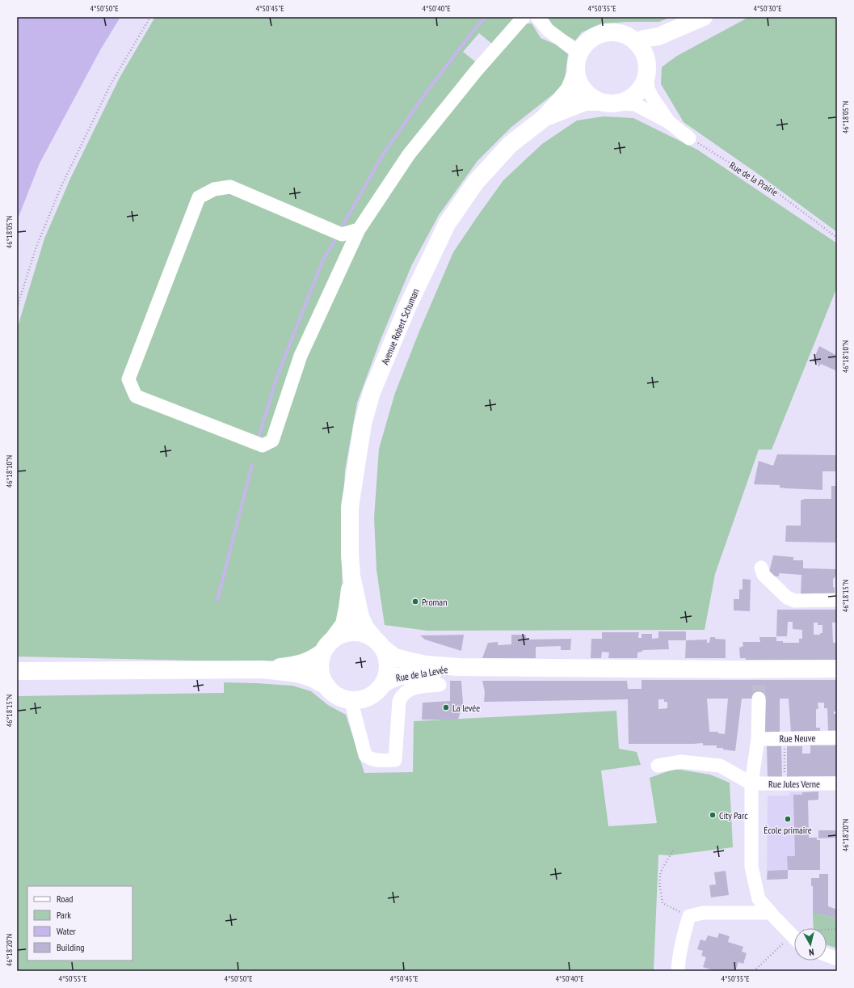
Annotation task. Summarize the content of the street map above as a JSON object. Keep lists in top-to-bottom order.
{
  "streets": {
    "main road": ["Avenue Robert Schuman", "Rue de la Levée"],
    "street": ["Rue Neuve", "Rue Jules Verne"],
    "path": ["Rue de la Prairie"]
  },
  "crossings": [
    ["Avenue Robert Schuman", "Rue de la Levée"]
  ],
  "places": [
    "Proman",
    "La levée",
    "City Parc",
    "École primaire"
  ],
  "legend": [
    "Road",
    "Park",
    "Water",
    "Building"
  ],
  "north": "bottom",
  "coordinates": [
    "4°50'50\"E",
    "4°50'45\"E",
    "4°50'40\"E",
    "4°50'35\"E",
    "4°50'30\"E",
    "46°18'05\"N",
    "46°18'10\"N",
    "46°18'15\"N",
    "46°18'20\"N",
    "4°50'55\"E"
  ]
}
